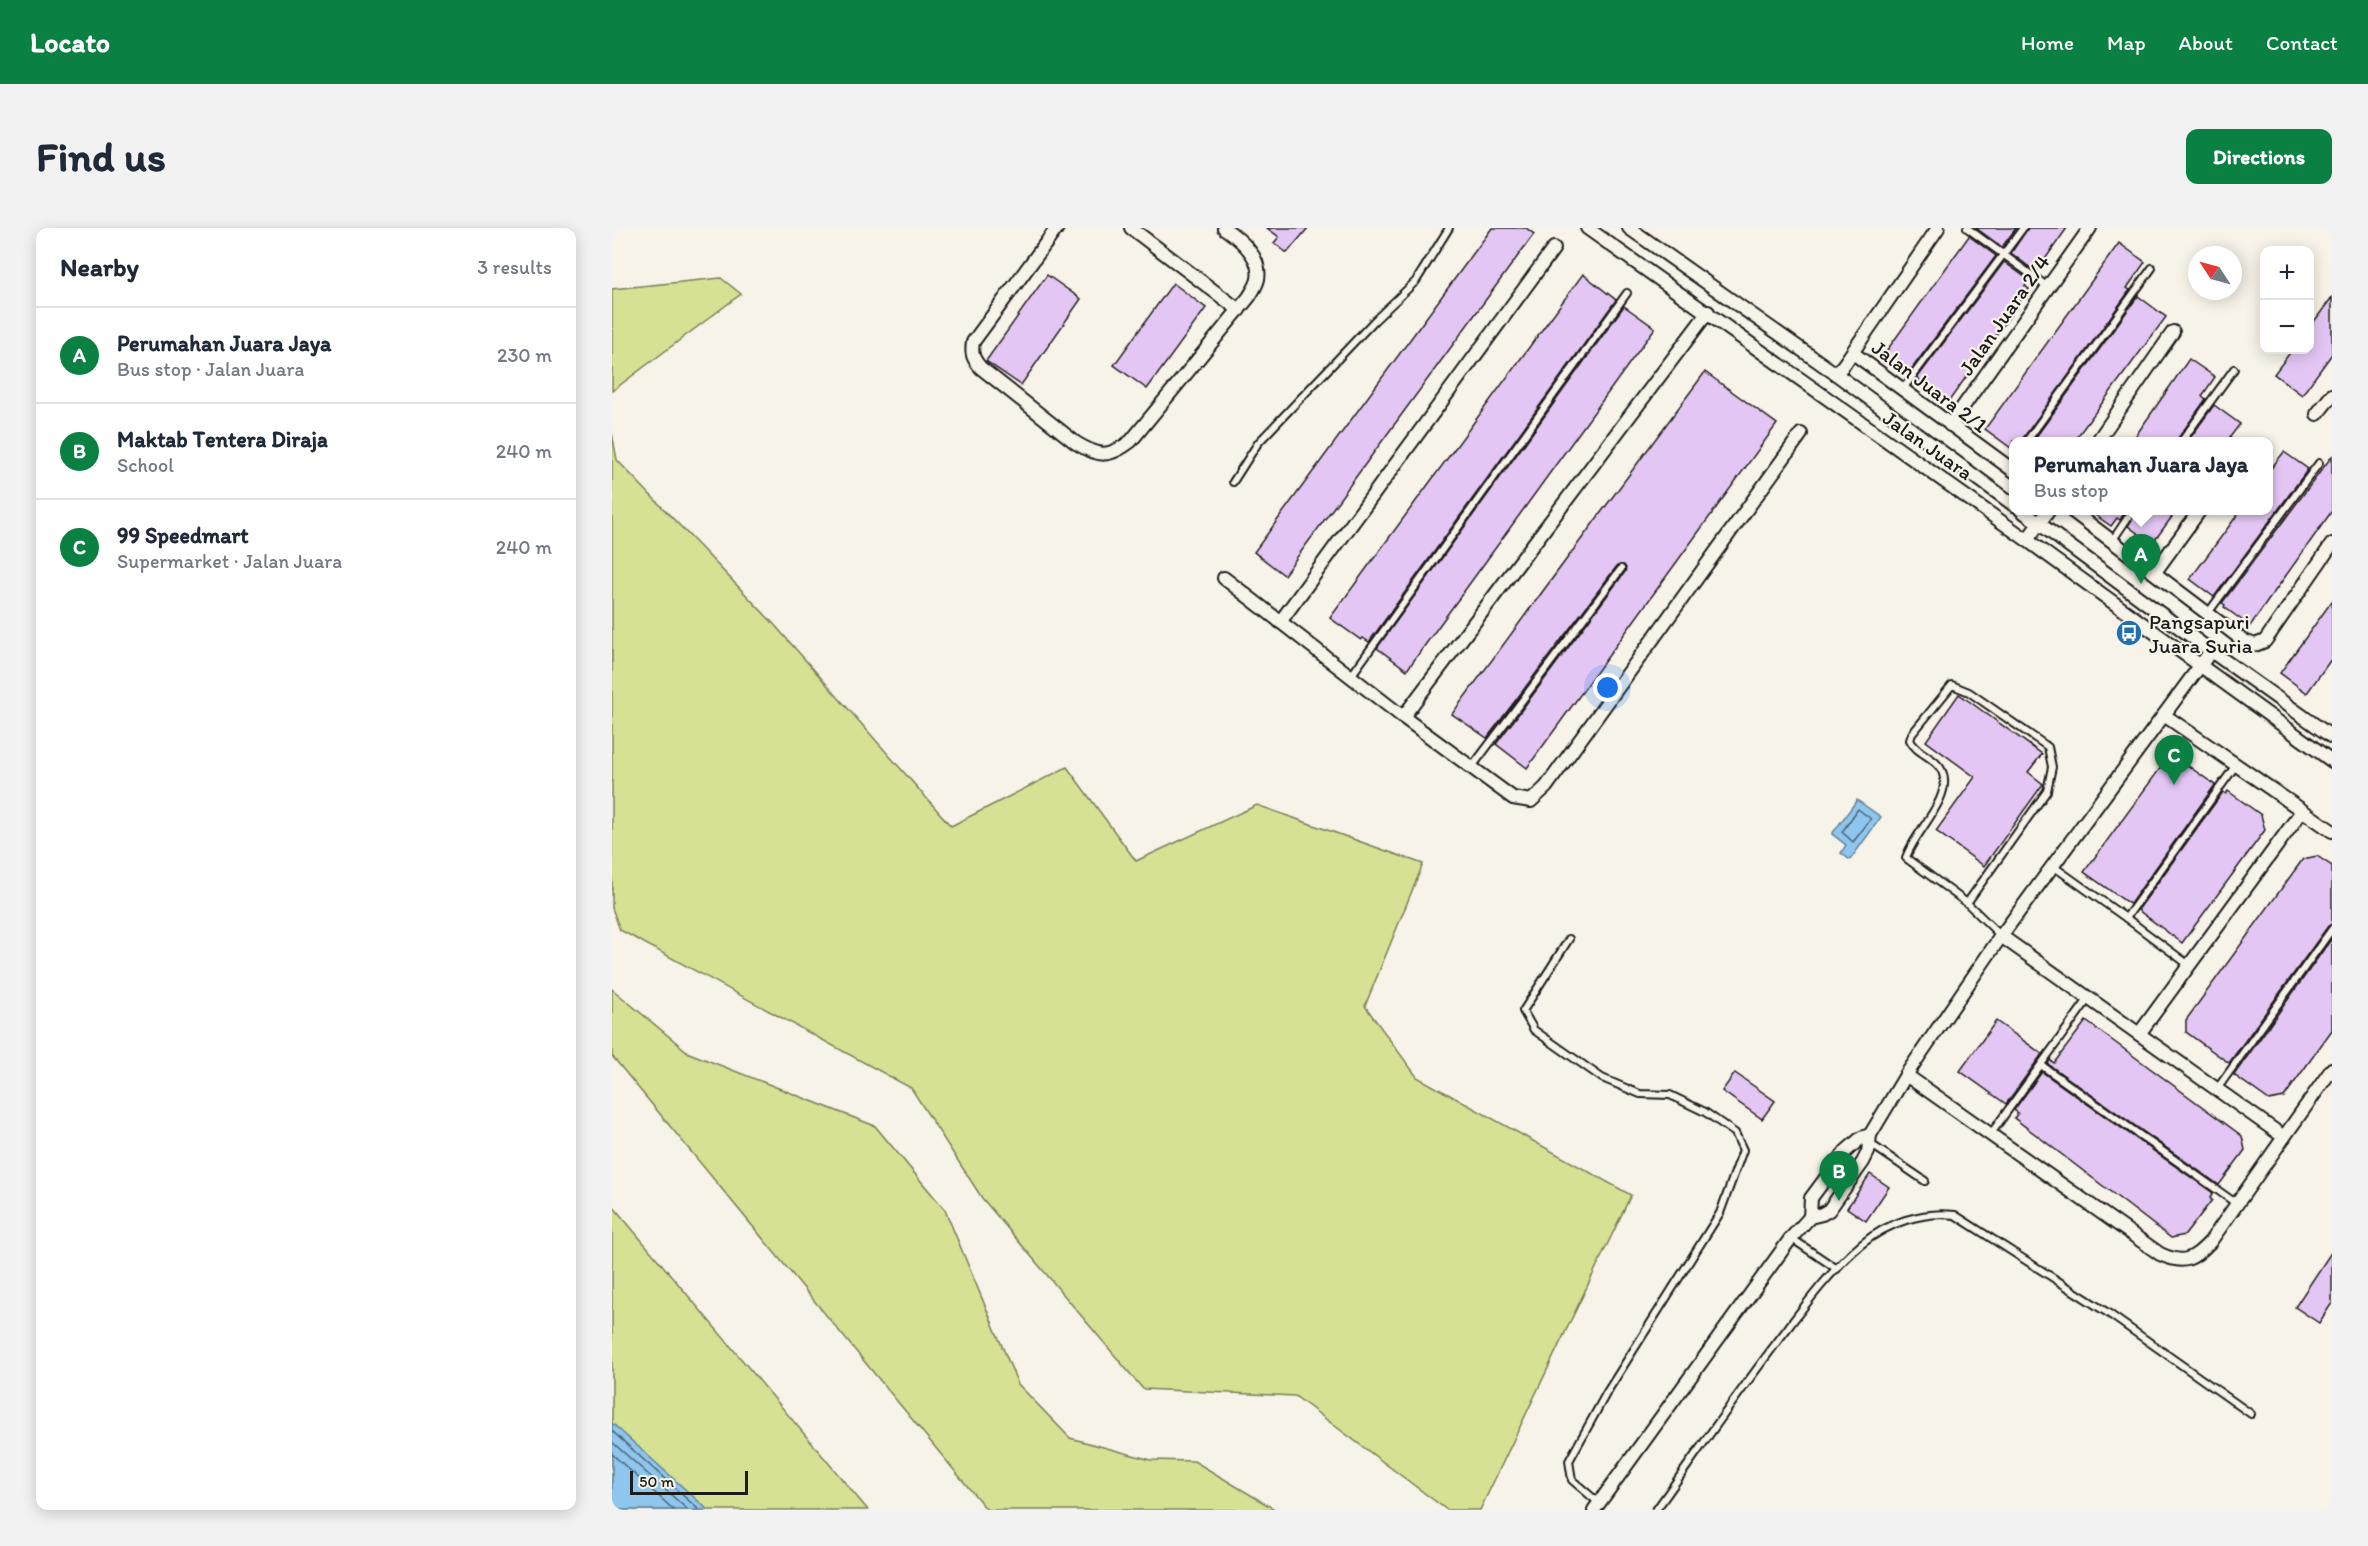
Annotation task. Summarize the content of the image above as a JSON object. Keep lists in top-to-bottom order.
{
  "streets": {
    "street": ["Jalan Juara 2/4", "Jalan Juara 2/1", "Jalan Juara"]
  },
  "crossings": [
    ["Jalan Juara 2/4", "Jalan Juara 2/1"]
  ],
  "places": {
    "bus stop": ["Pangsapuri Juara Suria"]
  },
  "scale_bar": "50 m",
  "north": "top left",
  "page": {
    "header": "Locato",
    "nav": [
      "Home",
      "Map",
      "About",
      "Contact"
    ],
    "buttons": "Directions",
    "title": "Find us",
    "heading": ["Nearby", "3 results"],
    "map_buttons": ["+", "−"],
    "list": [
      {
        "mark": "A",
        "name": "Perumahan Juara Jaya",
        "note": "Bus stop · Jalan Juara",
        "value": "230 m"
      },
      {
        "mark": "B",
        "name": "Maktab Tentera Diraja",
        "note": "School",
        "value": "240 m"
      },
      {
        "mark": "C",
        "name": "99 Speedmart",
        "note": "Supermarket · Jalan Juara",
        "value": "240 m"
      }
    ],
    "popup": ["Perumahan Juara Jaya", "Bus stop"],
    "pins": ["A", "C", "B"],
    "scale": "50 m"
  }
}
